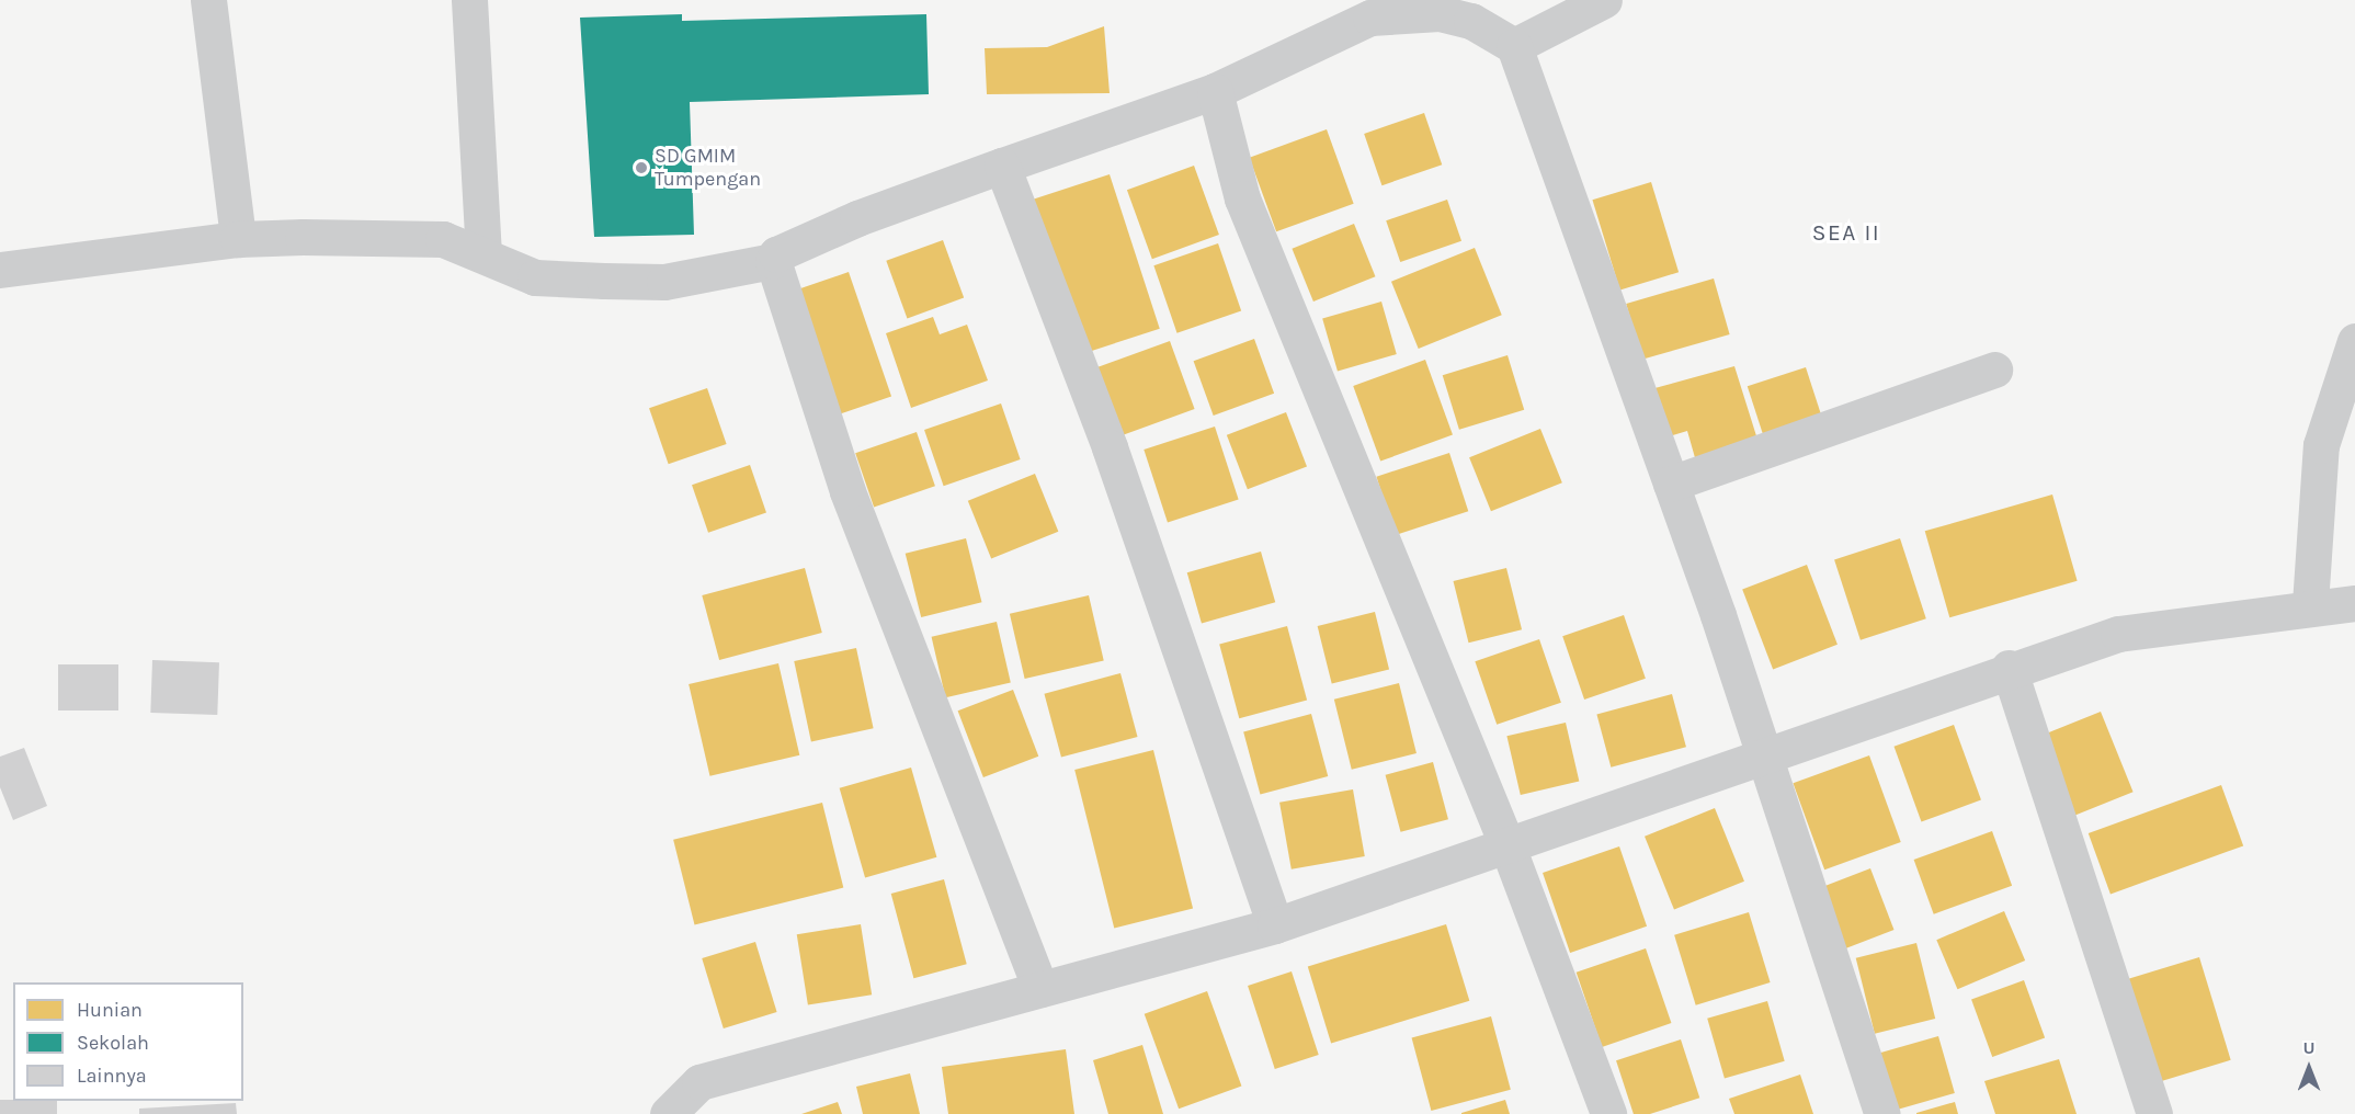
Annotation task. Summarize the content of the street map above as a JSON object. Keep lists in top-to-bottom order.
{
  "districts": ["SEA II"],
  "places": ["SD GMIM Tumpengan"],
  "legend": ["Hunian", "Sekolah", "Lainnya"],
  "north": "top"
}
